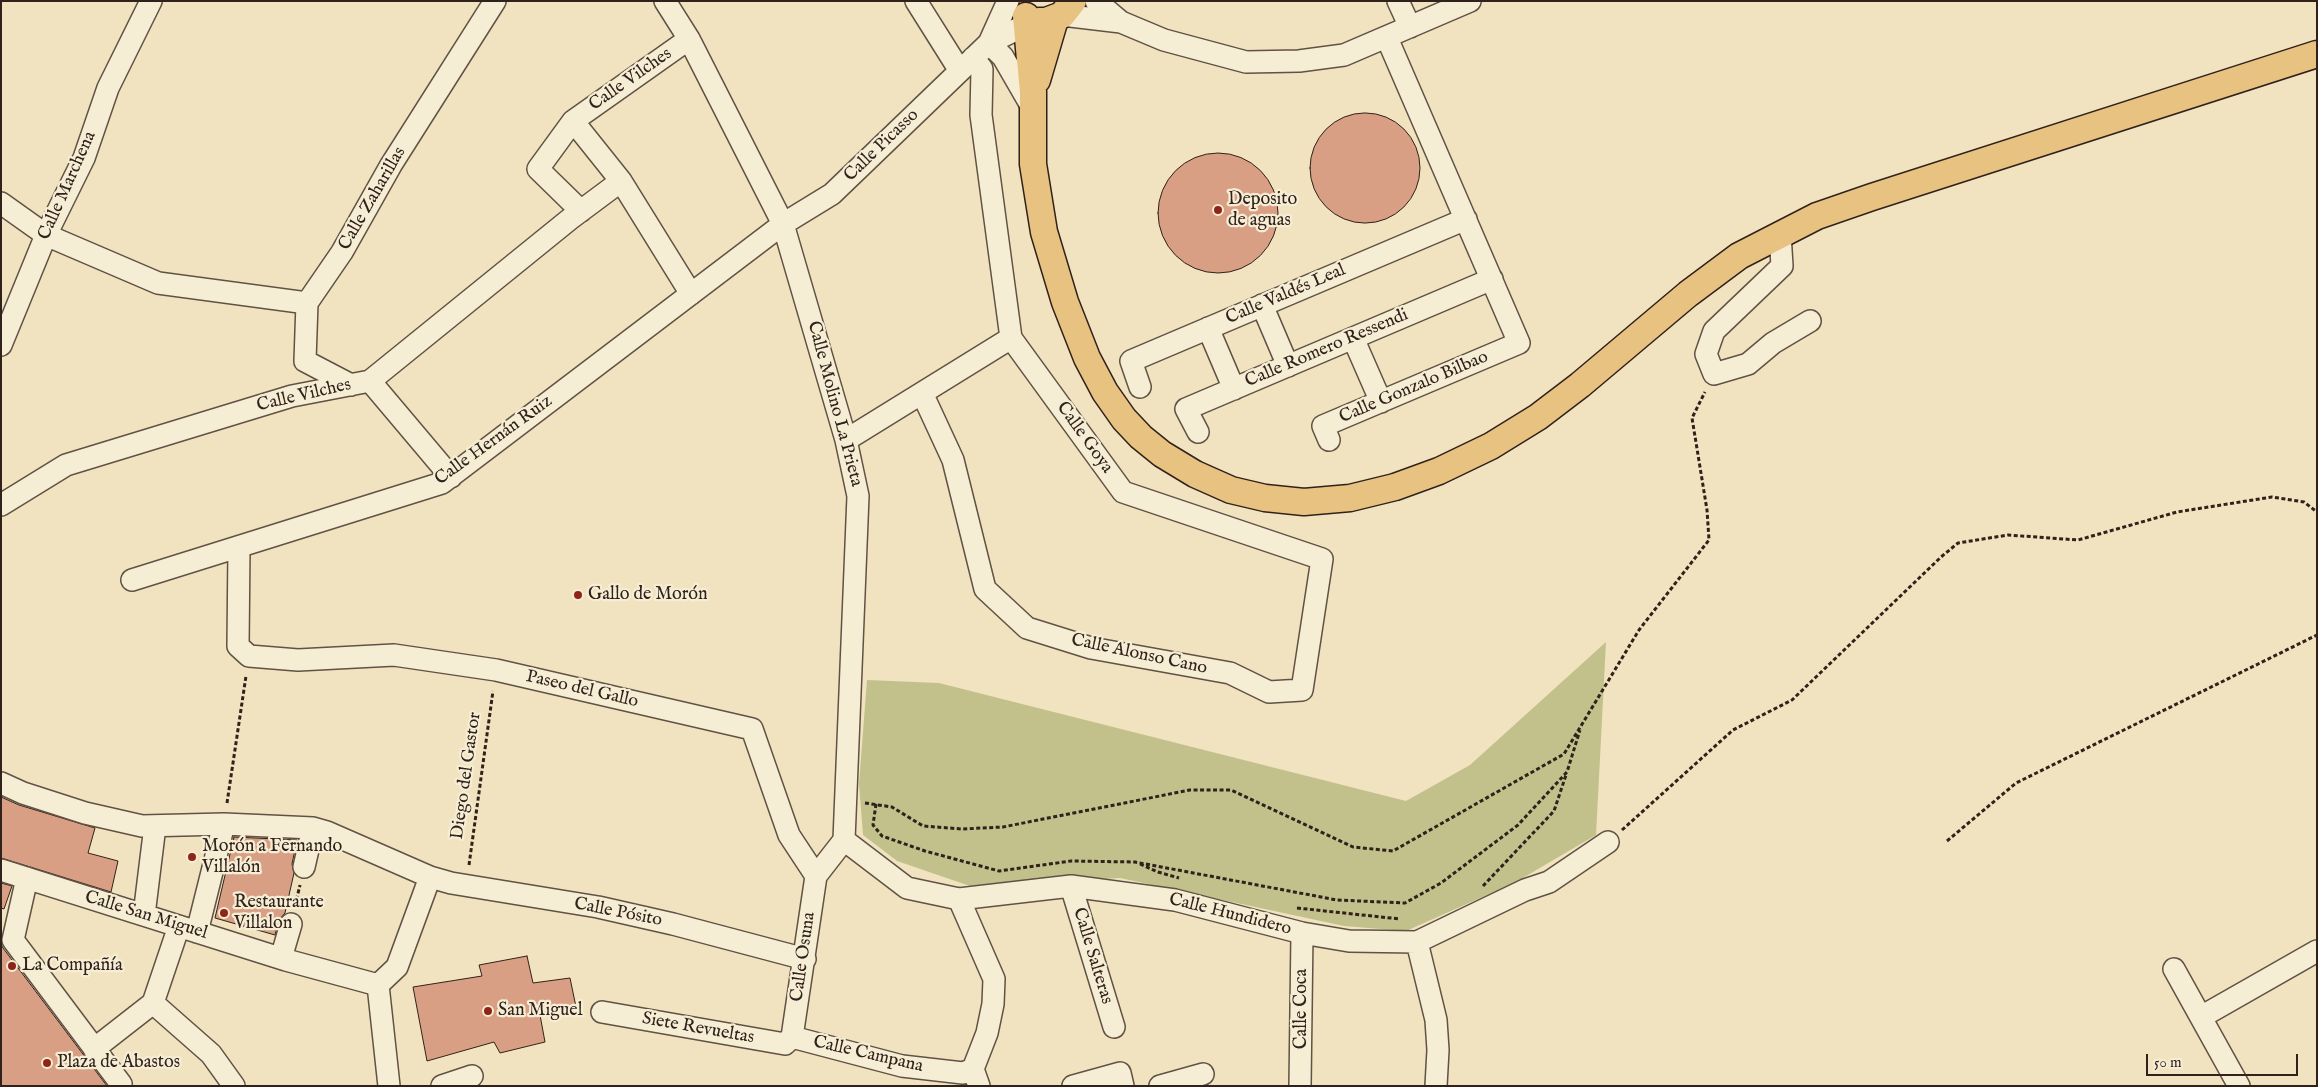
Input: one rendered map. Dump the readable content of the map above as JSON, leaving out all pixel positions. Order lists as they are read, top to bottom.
{
  "streets": {
    "street": [
      "Calle Vilches",
      "Calle Picasso",
      "Calle Marchena",
      "Calle Zaharillas",
      "Calle Valdés Leal",
      "Calle Romero Ressendi",
      "Calle Gonzalo Bilbao",
      "Calle Molino La Prieta",
      "Calle Goya",
      "Calle Hernán Ruiz",
      "Calle Alonso Cano",
      "Paseo del Gallo",
      "Calle Pósito",
      "Calle Hundidero",
      "Calle San Miguel",
      "Calle Salteras",
      "Calle Osuna",
      "Calle Coca",
      "Siete Revueltas",
      "Calle Campana"
    ],
    "path": ["Diego del Gastor"]
  },
  "crossings": [
    ["Calle Vilches", "Calle Molino La Prieta"],
    ["Calle Picasso", "Calle Molino La Prieta"],
    ["Calle Picasso", "Calle Goya"],
    ["Calle Picasso", "Calle Hernán Ruiz"],
    ["Calle Romero Ressendi", "Calle Gonzalo Bilbao"],
    ["Calle Molino La Prieta", "Calle Hernán Ruiz"],
    ["Calle Molino La Prieta", "Calle Hundidero"],
    ["Calle Goya", "Calle Alonso Cano"],
    ["Paseo del Gallo", "Diego del Gastor"],
    ["Paseo del Gallo", "Calle Osuna"],
    ["Diego del Gastor", "Calle Pósito"],
    ["Calle Pósito", "Calle Osuna"],
    ["Calle Hundidero", "Calle Salteras"],
    ["Calle Hundidero", "Calle Coca"],
    ["Calle Hundidero", "Calle Campana"],
    ["Calle Osuna", "Siete Revueltas"],
    ["Calle Osuna", "Calle Campana"],
    ["Siete Revueltas", "Calle Campana"]
  ],
  "places": [
    "Deposito de aguas",
    "Gallo de Morón",
    "Morón a Fernando Villalón",
    "Restaurante Villalon",
    "La Compañía",
    "San Miguel",
    "Plaza de Abastos"
  ],
  "scale_bar": "50 m"
}
